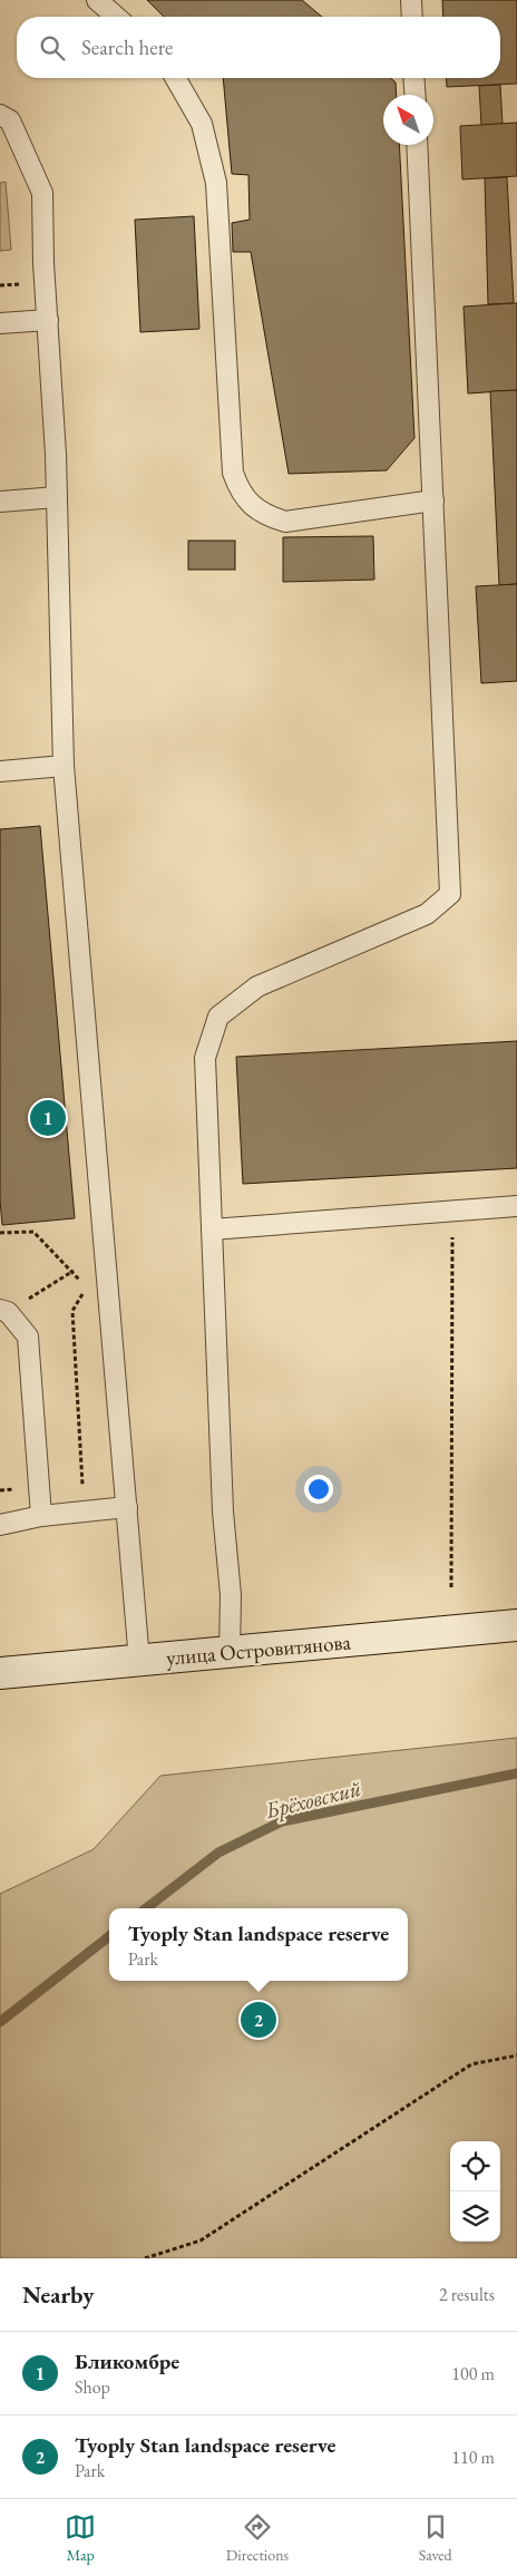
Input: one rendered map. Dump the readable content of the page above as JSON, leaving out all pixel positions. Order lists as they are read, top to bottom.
{
  "streets": {
    "main road": ["улица Островитянова"]
  },
  "water": ["Брёховский"],
  "north": "top left",
  "page": {
    "search": "Search here",
    "pins": ["1", "2"],
    "popup": ["Tyoply Stan landspace reserve", "Park"],
    "heading": ["Nearby", "2 results"],
    "list": [
      {
        "mark": "1",
        "name": "Бликомбре",
        "note": "Shop",
        "value": "100 m"
      },
      {
        "mark": "2",
        "name": "Tyoply Stan landspace reserve",
        "note": "Park",
        "value": "110 m"
      }
    ],
    "nav": ["Map", "Directions", "Saved"]
  }
}
